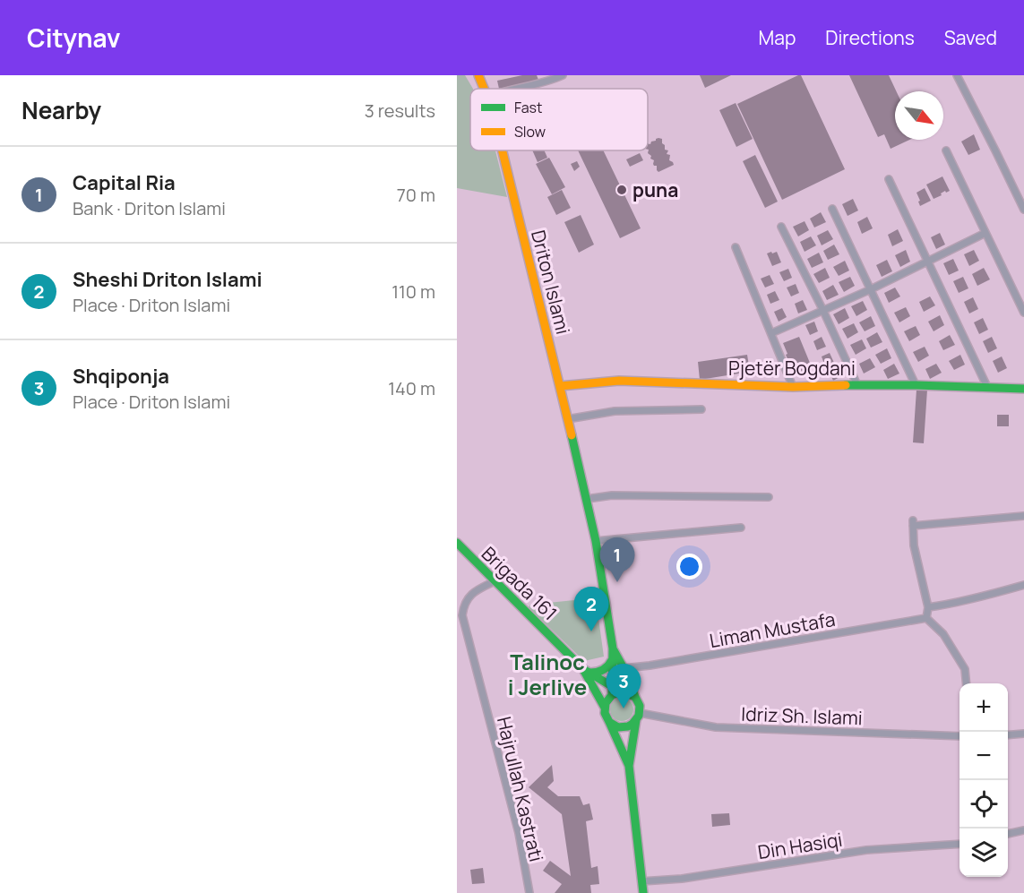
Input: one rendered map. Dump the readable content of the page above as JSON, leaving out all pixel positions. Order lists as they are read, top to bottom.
{
  "streets": {
    "street": [
      "Driton Islami",
      "Pjetër Bogdani",
      "Brigada 161",
      "Liman Mustafa",
      "Idriz Sh. Islami",
      "Hajrullah Kastrati",
      "Din Hasiqi"
    ]
  },
  "crossings": [
    ["Driton Islami", "Pjetër Bogdani"],
    ["Driton Islami", "Brigada 161"],
    ["Driton Islami", "Liman Mustafa"],
    ["Driton Islami", "Idriz Sh. Islami"],
    ["Driton Islami", "Din Hasiqi"],
    ["Brigada 161", "Idriz Sh. Islami"],
    ["Brigada 161", "Hajrullah Kastrati"]
  ],
  "districts": ["Talinoc i Jerlive"],
  "places": ["puna"],
  "legend": ["Fast", "Slow"],
  "north": "bottom right",
  "page": {
    "header": "Citynav",
    "nav": ["Map", "Directions", "Saved"],
    "heading": ["Nearby", "3 results"],
    "list": [
      {
        "mark": "1",
        "name": "Capital Ria",
        "note": "Bank · Driton Islami",
        "value": "70 m"
      },
      {
        "mark": "2",
        "name": "Sheshi Driton Islami",
        "note": "Place · Driton Islami",
        "value": "110 m"
      },
      {
        "mark": "3",
        "name": "Shqiponja",
        "note": "Place · Driton Islami",
        "value": "140 m"
      }
    ],
    "pins": ["1", "2", "3"],
    "map_buttons": ["+", "−"]
  }
}
